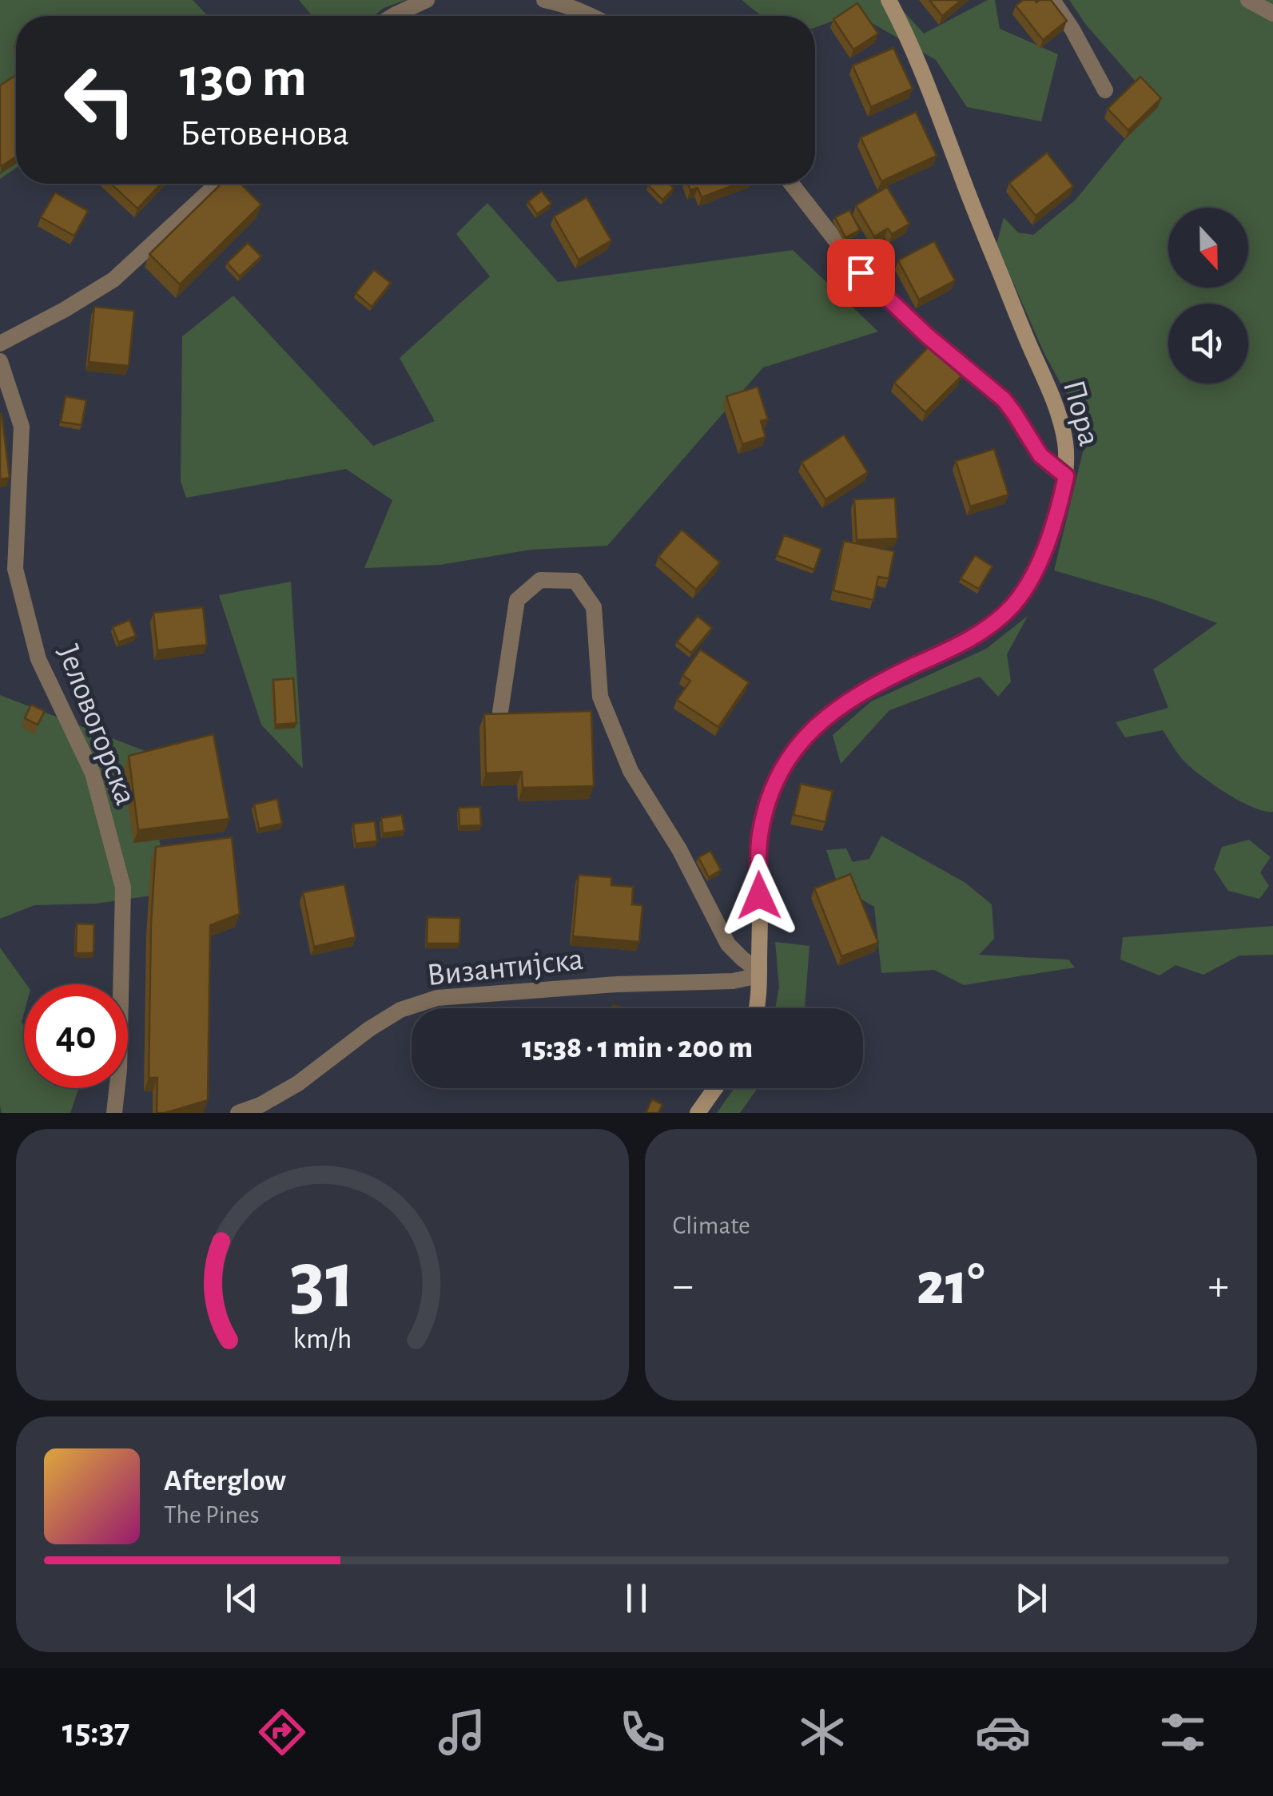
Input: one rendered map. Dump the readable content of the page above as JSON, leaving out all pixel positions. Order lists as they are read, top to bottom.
{
  "streets": {
    "street": ["Пора", "Јеловогорска", "Византијска"]
  },
  "crossings": [
    ["Пора", "Византијска"]
  ],
  "north": "bottom",
  "page": {
    "turn": ["130 m", "Бетовенова"],
    "limit": "40",
    "trip": "15:38 · 1 min · 200 m",
    "tile": "Climate",
    "heat": ["−", "21°", "+"],
    "song": ["Afterglow", "The Pines"],
    "tabs": "15:37",
    "gauge": ["31", "km/h"]
  }
}
